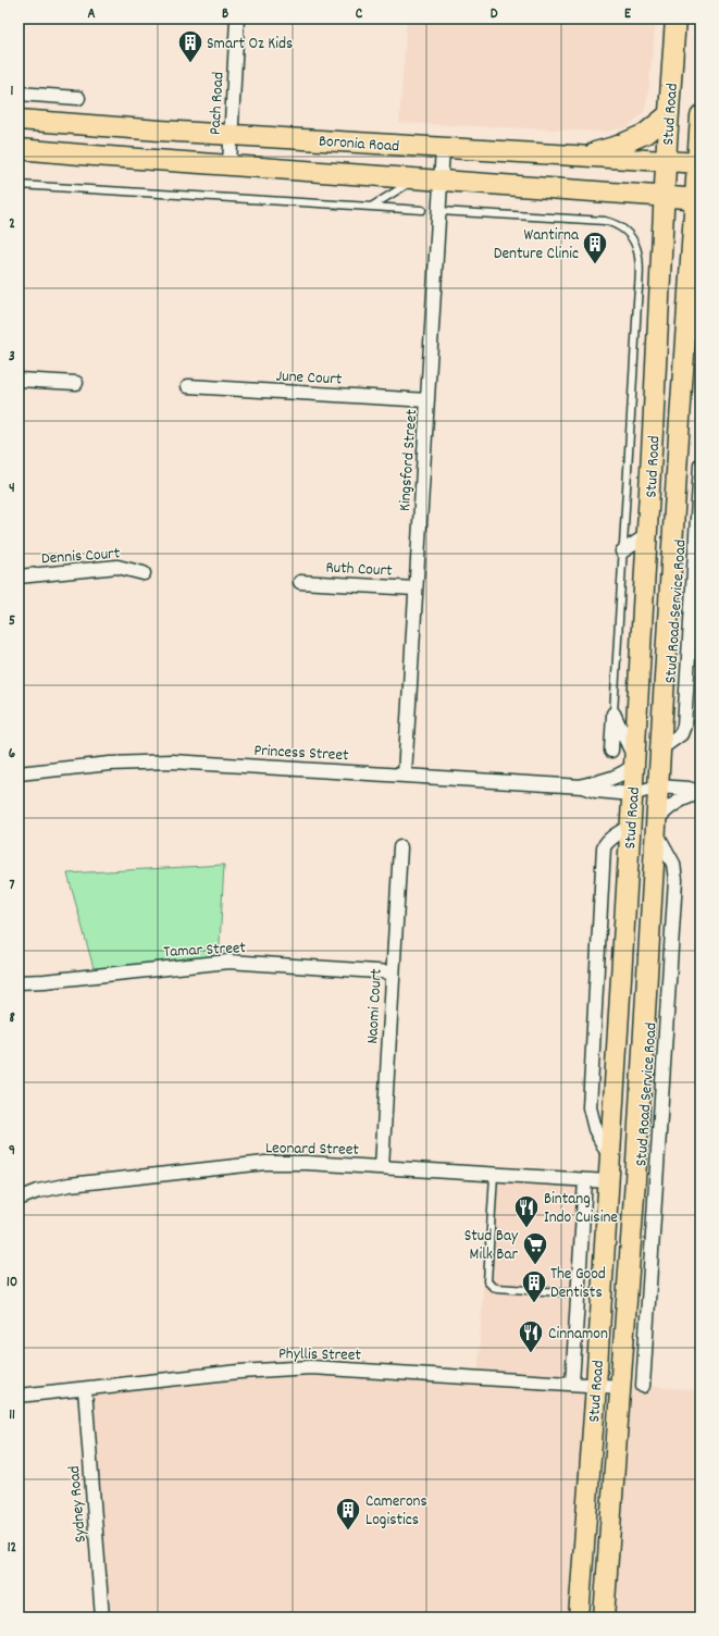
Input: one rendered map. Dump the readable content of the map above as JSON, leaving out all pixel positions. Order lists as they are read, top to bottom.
{
  "streets": {
    "main road": ["Stud Road", "Boronia Road"],
    "street": [
      "Pach Road",
      "June Court",
      "Kingsford Street",
      "Dennis Court",
      "Ruth Court",
      "Stud Road Service Road",
      "Princess Street",
      "Tamar Street",
      "Naomi Court",
      "Leonard Street",
      "Phyllis Street",
      "Sydney Road"
    ]
  },
  "crossings": [
    ["Pach Road", "Boronia Road"],
    ["Stud Road", "Boronia Road"],
    ["Stud Road", "Kingsford Street"],
    ["Stud Road", "Stud Road Service Road"],
    ["Stud Road", "Princess Street"],
    ["Stud Road", "Leonard Street"],
    ["Stud Road", "Phyllis Street"],
    ["Boronia Road", "Kingsford Street"],
    ["June Court", "Kingsford Street"],
    ["Kingsford Street", "Ruth Court"],
    ["Kingsford Street", "Princess Street"],
    ["Tamar Street", "Naomi Court"],
    ["Naomi Court", "Leonard Street"],
    ["Phyllis Street", "Sydney Road"]
  ],
  "places": {
    "building": [
      "Smart Oz Kids",
      "Wantirna Denture Clinic",
      "The Good Dentists",
      "Camerons Logistics"
    ],
    "restaurant": ["Bintang Indo Cuisine", "Cinnamon"],
    "supermarket": ["Stud Bay Milk Bar"]
  },
  "grid": {
    "columns": [
      "A",
      "B",
      "C",
      "D",
      "E"
    ],
    "rows": [
      "1",
      "2",
      "3",
      "4",
      "5",
      "6",
      "7",
      "8",
      "9",
      "10",
      "11",
      "12"
    ]
  }
}
